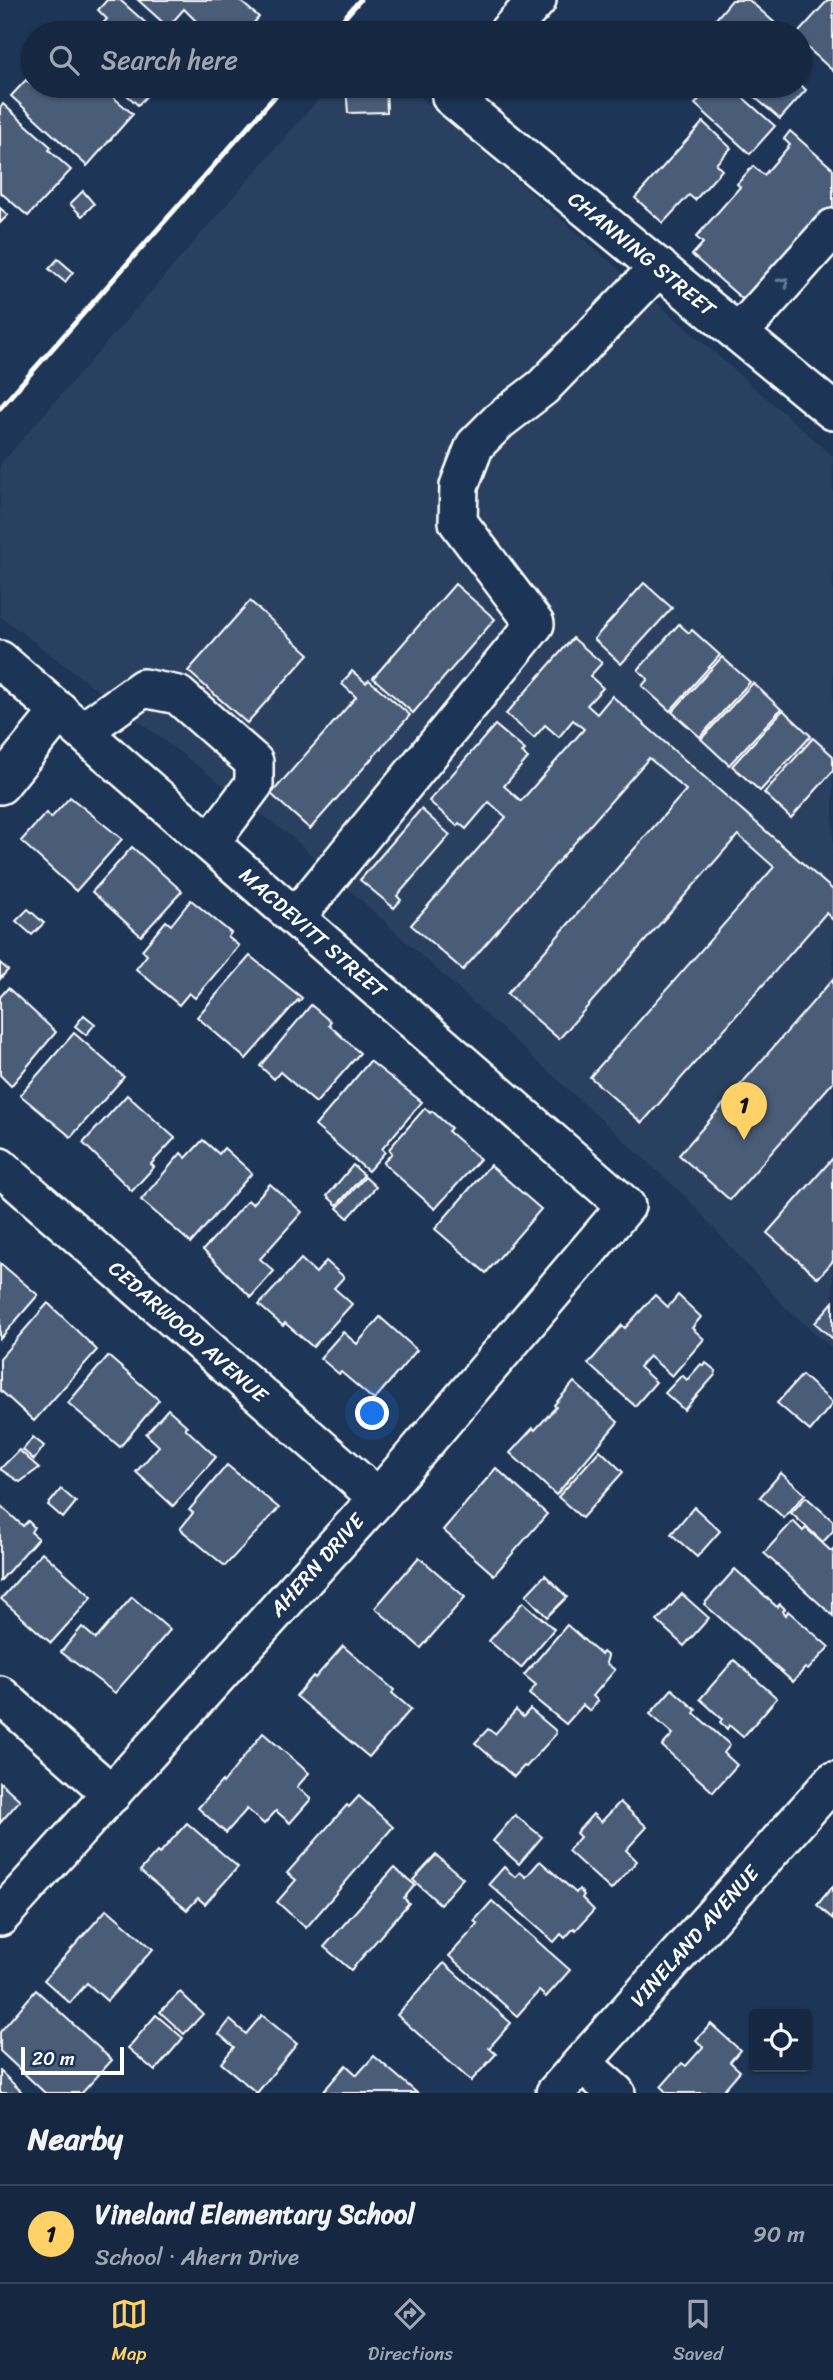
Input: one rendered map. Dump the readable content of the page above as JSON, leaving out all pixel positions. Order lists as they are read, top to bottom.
{
  "streets": {
    "street": [
      "CHANNING STREET",
      "MACDEVITT STREET",
      "CEDARWOOD AVENUE",
      "AHERN DRIVE",
      "VINELAND AVENUE"
    ]
  },
  "crossings": [
    ["MACDEVITT STREET", "AHERN DRIVE"],
    ["CEDARWOOD AVENUE", "AHERN DRIVE"]
  ],
  "scale_bar": "20 m",
  "page": {
    "search": "Search here",
    "pins": "1",
    "scale": "20 m",
    "heading": "Nearby",
    "list": [
      {
        "mark": "1",
        "name": "Vineland Elementary School",
        "note": "School · Ahern Drive",
        "value": "90 m"
      }
    ],
    "nav": ["Map", "Directions", "Saved"]
  }
}
